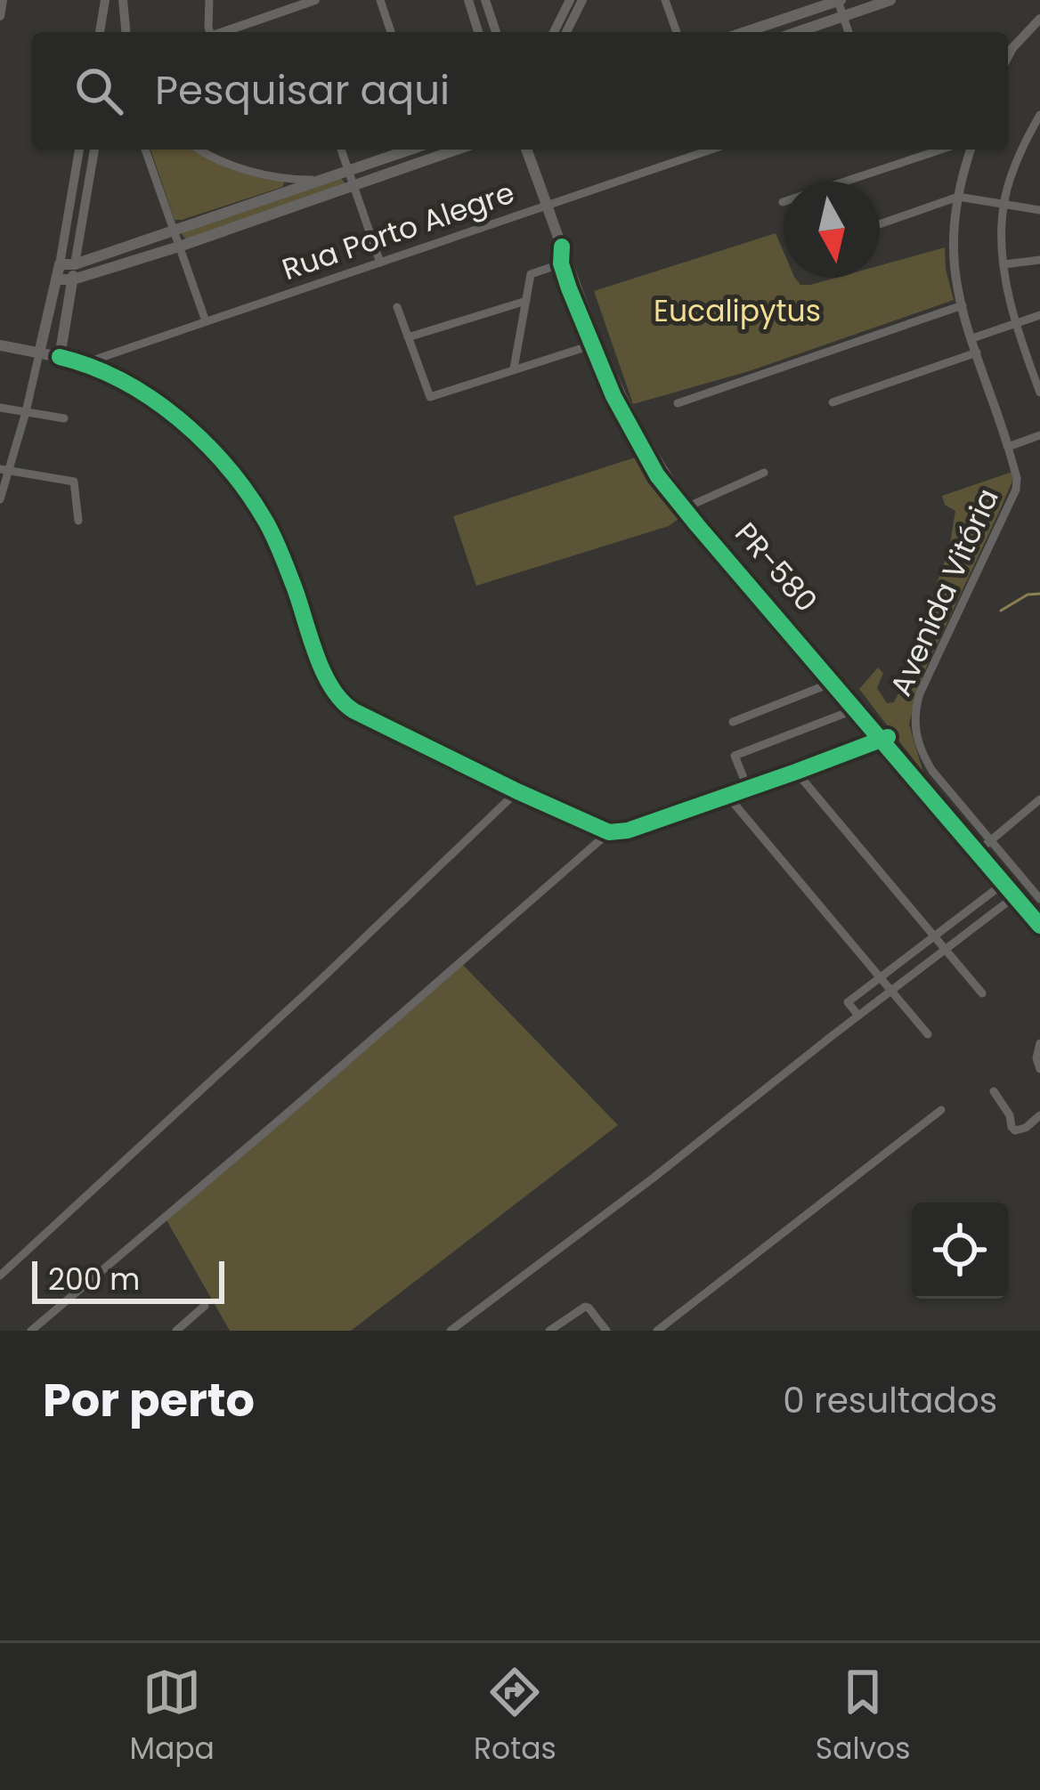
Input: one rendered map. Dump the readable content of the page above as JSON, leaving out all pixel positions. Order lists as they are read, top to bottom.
{
  "streets": {
    "main road": ["PR-580"],
    "street": ["Rua Porto Alegre", "Avenida Vitória"]
  },
  "crossings": [
    ["Rua Porto Alegre", "PR-580"],
    ["PR-580", "Avenida Vitória"]
  ],
  "parks": ["Eucalipytus"],
  "scale_bar": "200 m",
  "north": "bottom",
  "page": {
    "search": "Pesquisar aqui",
    "scale": "200 m",
    "heading": ["Por perto", "0 resultados"],
    "nav": ["Mapa", "Rotas", "Salvos"]
  }
}
